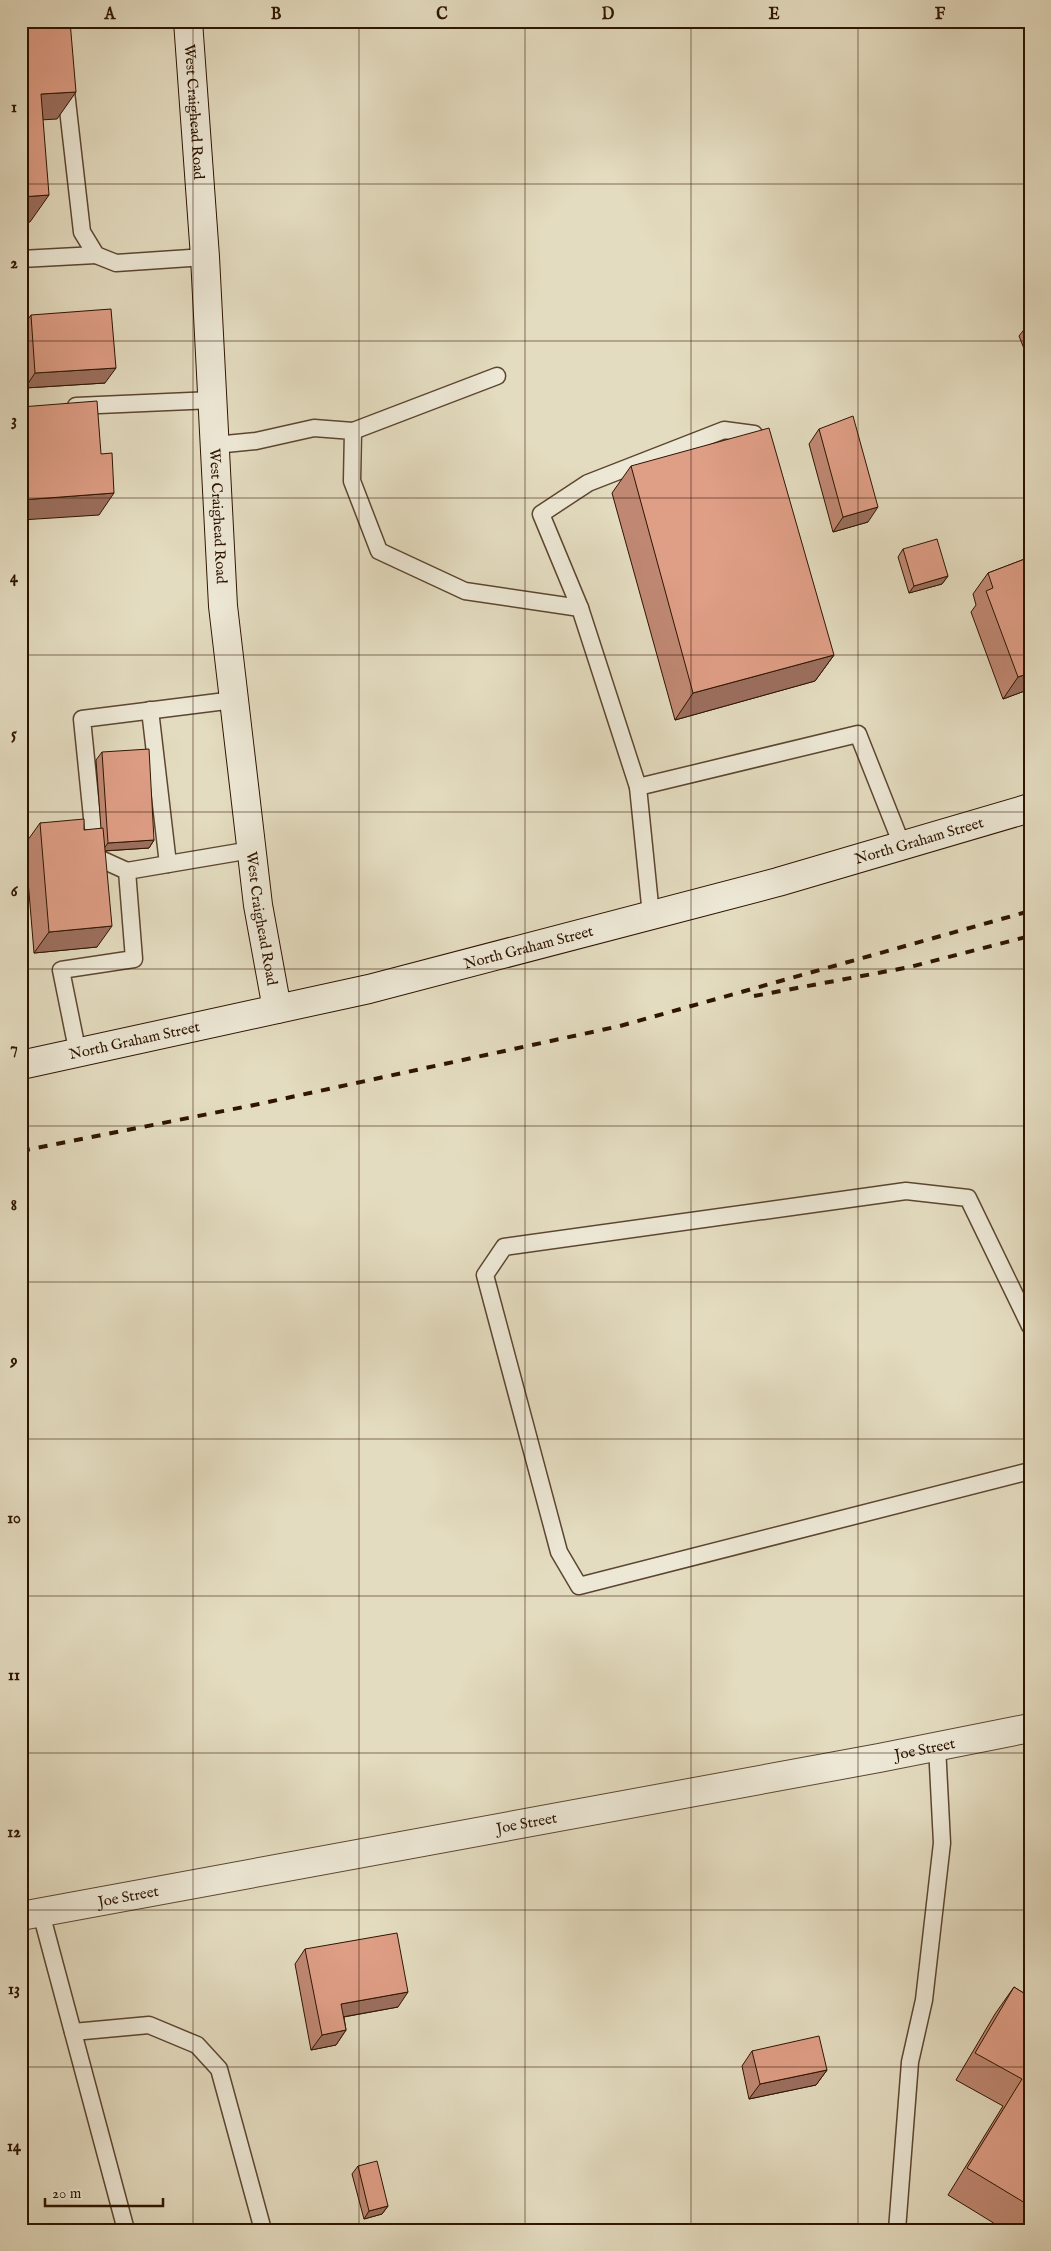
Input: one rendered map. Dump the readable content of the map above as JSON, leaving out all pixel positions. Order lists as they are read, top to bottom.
{
  "streets": {
    "street": ["West Craighead Road", "North Graham Street", "Joe Street"]
  },
  "crossings": [
    ["West Craighead Road", "North Graham Street"]
  ],
  "scale_bar": "20 m",
  "grid": {
    "columns": [
      "A",
      "B",
      "C",
      "D",
      "E",
      "F"
    ],
    "rows": [
      "1",
      "2",
      "3",
      "4",
      "5",
      "6",
      "7",
      "8",
      "9",
      "10",
      "11",
      "12",
      "13",
      "14"
    ]
  }
}
